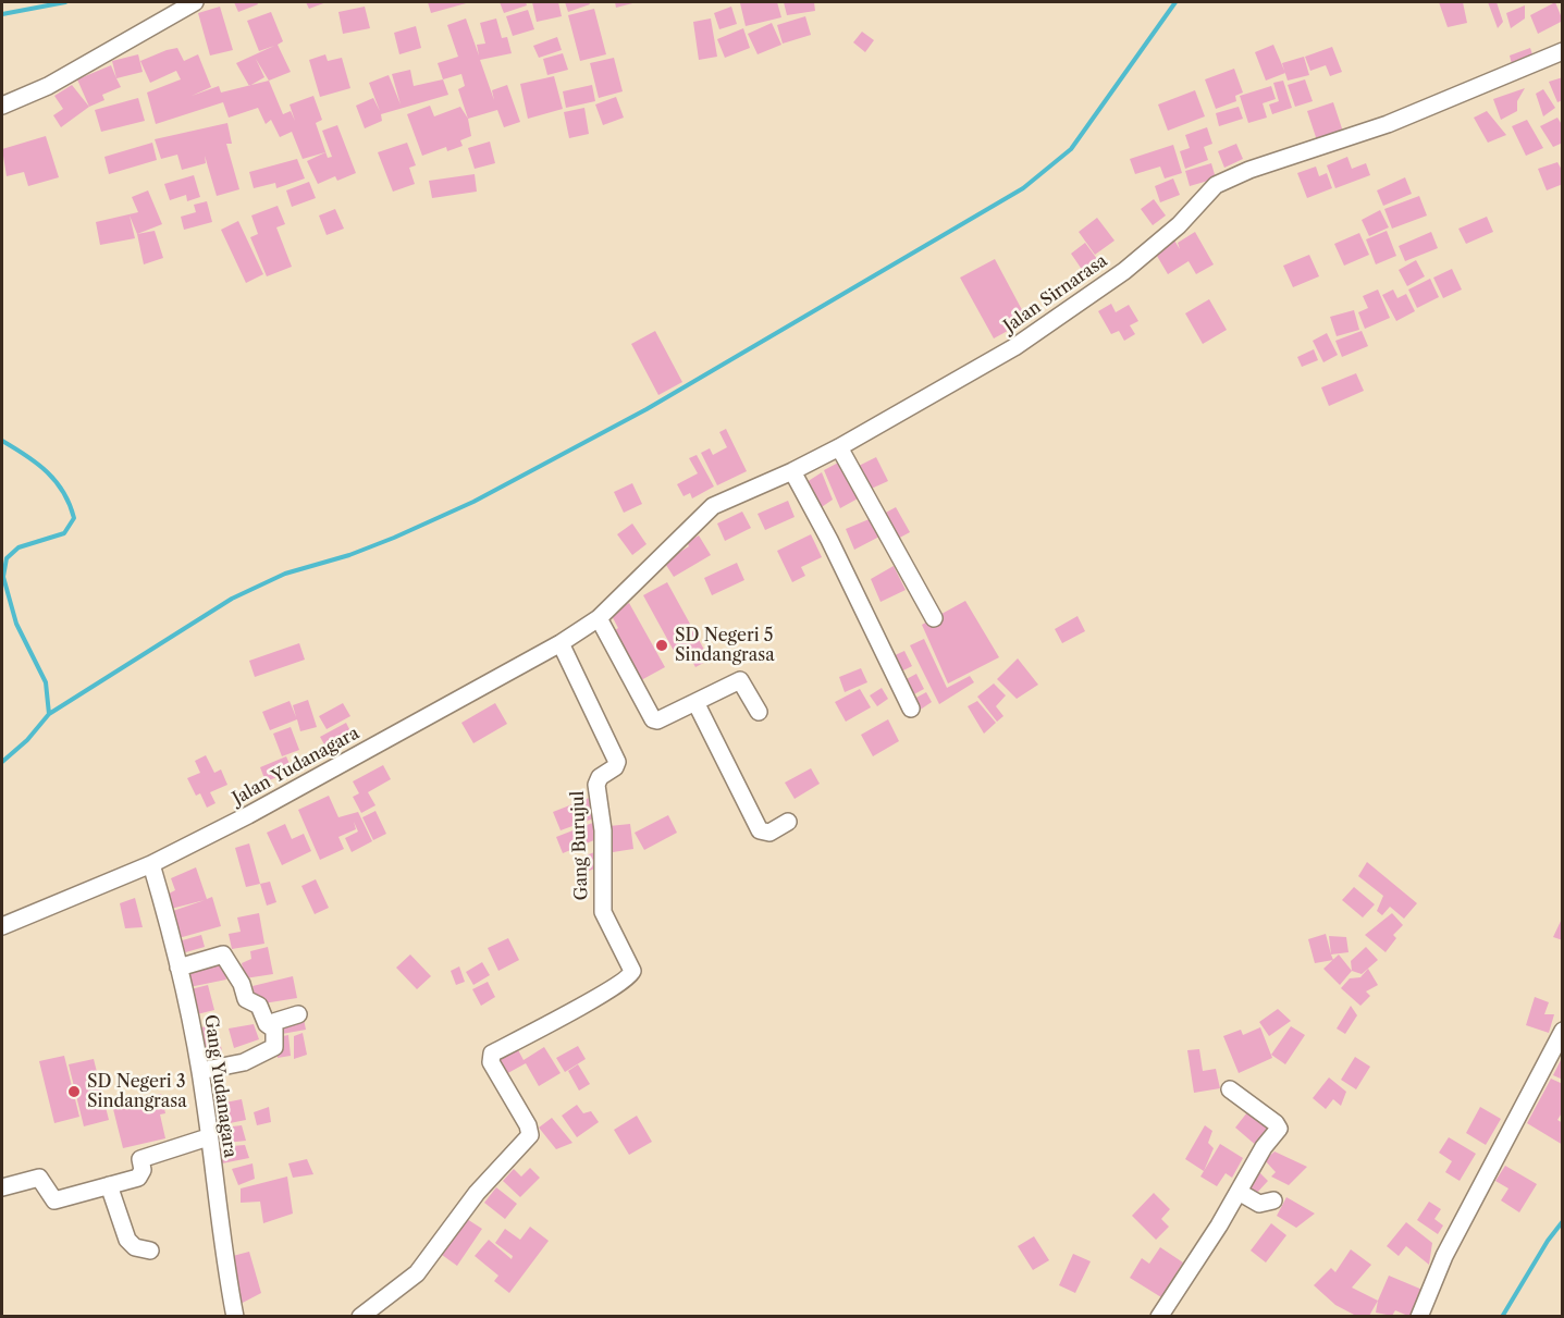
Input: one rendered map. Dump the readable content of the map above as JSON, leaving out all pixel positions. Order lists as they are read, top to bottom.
{
  "streets": {
    "street": [
      "Jalan Sirnarasa",
      "Jalan Yudanagara",
      "Gang Burujul",
      "Gang Yudanagara"
    ]
  },
  "crossings": [
    ["Jalan Sirnarasa", "Jalan Yudanagara"],
    ["Jalan Yudanagara", "Gang Burujul"],
    ["Jalan Yudanagara", "Gang Yudanagara"]
  ],
  "places": ["SD Negeri 5 Sindangrasa", "SD Negeri 3 Sindangrasa"]
}
